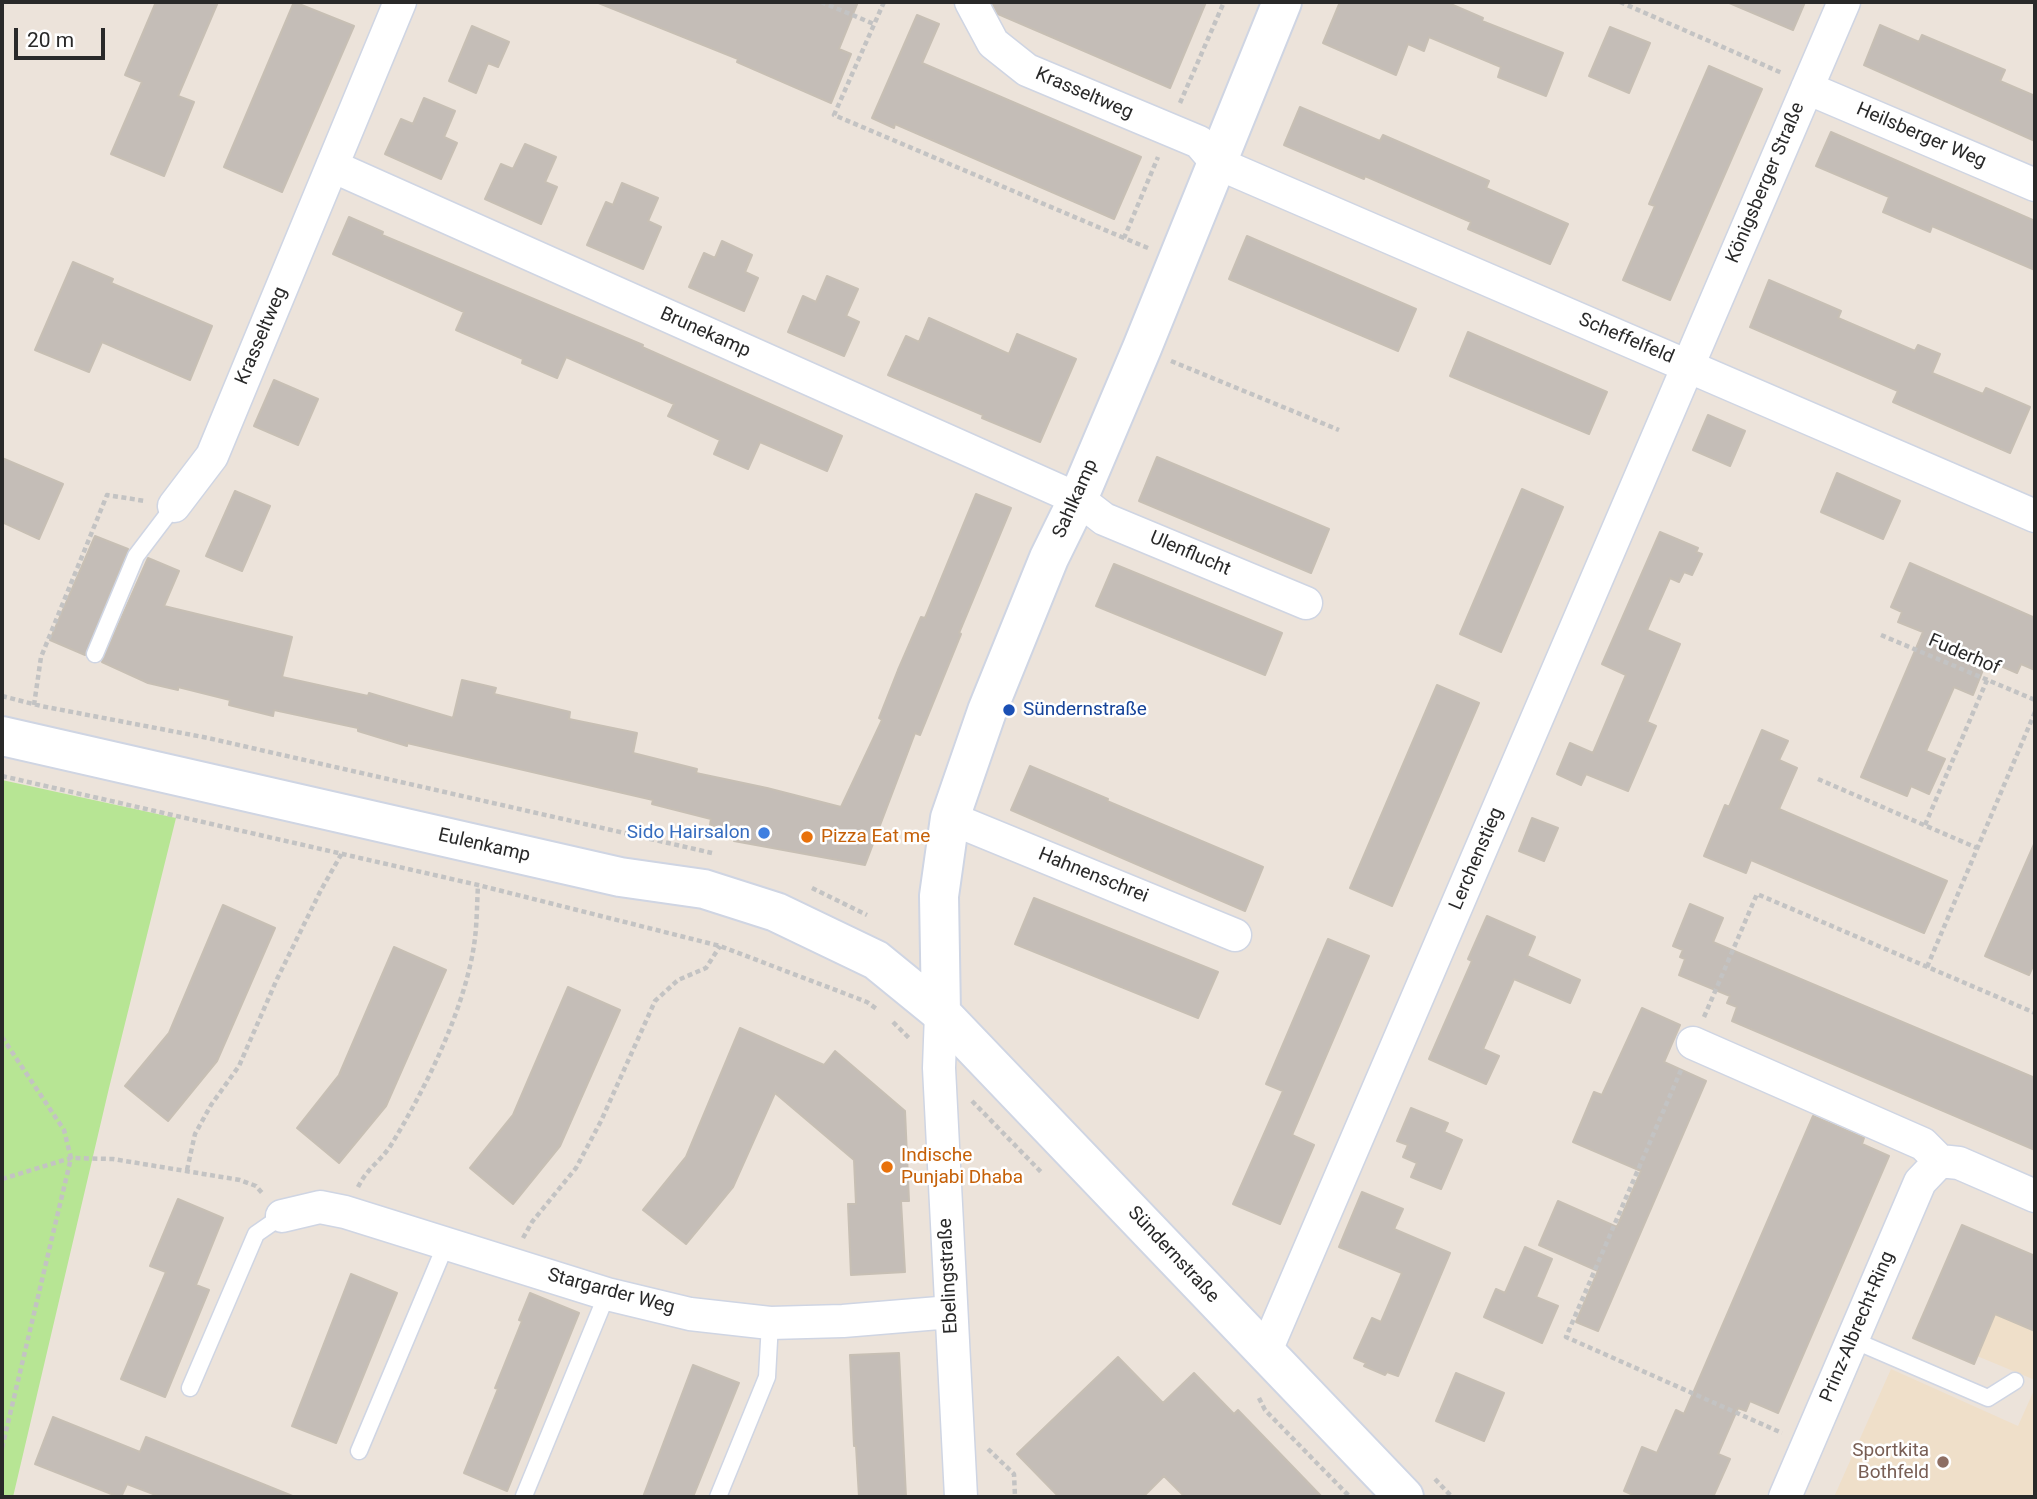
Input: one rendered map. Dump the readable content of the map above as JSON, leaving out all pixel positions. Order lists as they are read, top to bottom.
{
  "streets": {
    "street": [
      "Krasseltweg",
      "Heilsberger Weg",
      "Königsberger Straße",
      "Brunekamp",
      "Scheffelfeld",
      "Sahlkamp",
      "Ulenflucht",
      "Eulenkamp",
      "Lerchenstieg",
      "Hahnenschrei",
      "Sündernstraße",
      "Ebelingstraße",
      "Stargarder Weg",
      "Prinz-Albrecht-Ring"
    ],
    "path": ["Fuderhof"]
  },
  "crossings": [
    ["Krasseltweg", "Brunekamp"],
    ["Krasseltweg", "Scheffelfeld"],
    ["Krasseltweg", "Sahlkamp"],
    ["Heilsberger Weg", "Königsberger Straße"],
    ["Königsberger Straße", "Scheffelfeld"],
    ["Königsberger Straße", "Lerchenstieg"],
    ["Brunekamp", "Sahlkamp"],
    ["Brunekamp", "Ulenflucht"],
    ["Scheffelfeld", "Sahlkamp"],
    ["Scheffelfeld", "Lerchenstieg"],
    ["Sahlkamp", "Ulenflucht"],
    ["Sahlkamp", "Eulenkamp"],
    ["Sahlkamp", "Hahnenschrei"],
    ["Sahlkamp", "Sündernstraße"],
    ["Sahlkamp", "Ebelingstraße"],
    ["Eulenkamp", "Sündernstraße"],
    ["Eulenkamp", "Ebelingstraße"],
    ["Lerchenstieg", "Sündernstraße"],
    ["Sündernstraße", "Ebelingstraße"],
    ["Ebelingstraße", "Stargarder Weg"]
  ],
  "places": [
    "Sündernstraße",
    "Sido Hairsalon",
    "Pizza Eat me",
    "Indische Punjabi Dhaba",
    "Sportkita Bothfeld"
  ],
  "scale_bar": "20 m"
}
